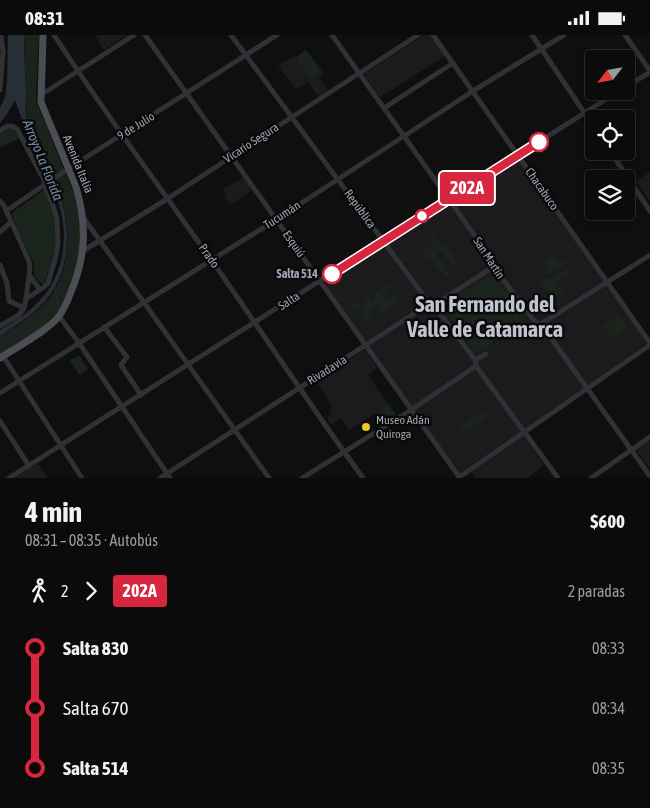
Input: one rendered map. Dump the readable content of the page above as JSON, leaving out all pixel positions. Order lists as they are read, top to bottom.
{
  "streets": {
    "main road": ["Avenida Italia"],
    "street": [
      "9 de Julio",
      "Vicario Segura",
      "Chacabuco",
      "República",
      "Tucumán",
      "Esquiú",
      "Prado",
      "San Martín",
      "Salta",
      "Rivadavia"
    ]
  },
  "crossings": [
    ["9 de Julio", "Avenida Italia"],
    ["9 de Julio", "República"],
    ["9 de Julio", "Esquiú"],
    ["9 de Julio", "Prado"],
    ["Vicario Segura", "Avenida Italia"],
    ["Vicario Segura", "República"],
    ["Vicario Segura", "Esquiú"],
    ["Vicario Segura", "Prado"],
    ["Vicario Segura", "San Martín"],
    ["Chacabuco", "Tucumán"],
    ["Chacabuco", "Salta"],
    ["República", "Tucumán"],
    ["República", "Salta"],
    ["República", "Rivadavia"],
    ["Tucumán", "Esquiú"],
    ["Tucumán", "Prado"],
    ["Tucumán", "San Martín"],
    ["Esquiú", "Salta"],
    ["Esquiú", "Rivadavia"],
    ["Prado", "Salta"],
    ["Prado", "Rivadavia"],
    ["San Martín", "Salta"],
    ["San Martín", "Rivadavia"]
  ],
  "districts": ["San Fernando del Valle de Catamarca"],
  "water": ["Arroyo La Florida"],
  "places": ["Salta 514", "Museo Adán Quiroga"],
  "lines": ["bus line 202A"],
  "north": "bottom left",
  "page": {
    "status": "08:31",
    "on_map": "202A",
    "heading": ["4 min", "08:31 – 08:35 · Autobús", "$600"],
    "legs": ["2", "202A", "2 paradas"],
    "list": [
      {
        "name": "Salta 830",
        "value": "08:33"
      },
      {
        "name": "Salta 670",
        "value": "08:34"
      },
      {
        "name": "Salta 514",
        "value": "08:35"
      }
    ]
  }
}
